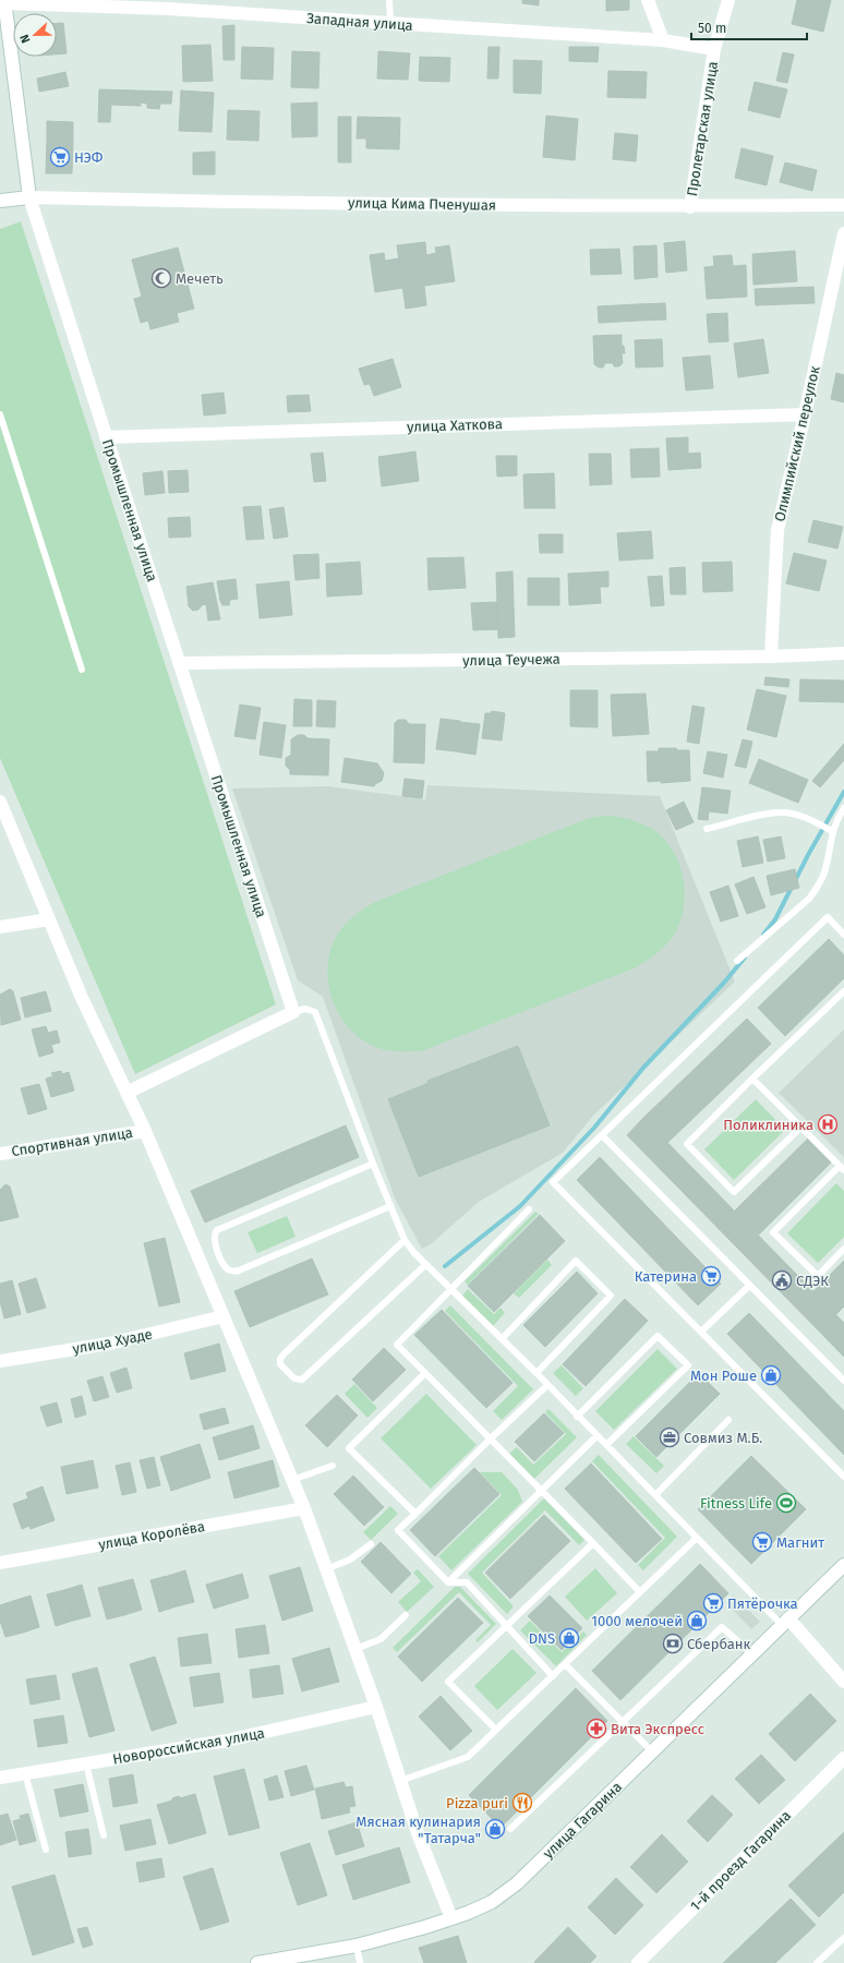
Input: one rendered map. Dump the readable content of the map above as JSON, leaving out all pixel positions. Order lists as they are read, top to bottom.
{
  "streets": {
    "street": [
      "Западная улица",
      "Пролетарская улица",
      "улица Кима Пченушая",
      "улица Хаткова",
      "Олимпийский переулок",
      "Промышленная улица",
      "улица Теучежа",
      "Спортивная улица",
      "улица Хуаде",
      "улица Королёва",
      "Новороссийская улица",
      "улица Гагарина",
      "1-й проезд Гагарина"
    ]
  },
  "crossings": [
    ["Западная улица", "Пролетарская улица"],
    ["Западная улица", "Промышленная улица"],
    ["Пролетарская улица", "улица Кима Пченушая"],
    ["улица Кима Пченушая", "Промышленная улица"],
    ["улица Хаткова", "Олимпийский переулок"],
    ["улица Хаткова", "Промышленная улица"],
    ["Олимпийский переулок", "улица Теучежа"],
    ["Промышленная улица", "улица Теучежа"]
  ],
  "places": {
    "supermarket": [
      "НЭФ",
      "Катерина",
      "Магнит",
      "Пятёрочка"
    ],
    "mosque": ["Мечеть"],
    "hospital": ["Поликлиника"],
    "public building": ["СДЭК"],
    "shop": [
      "Мон Роше",
      "1000 мелочей",
      "DNS",
      "Мясная кулинария \"Татарча\""
    ],
    "office": ["Совмиз М.Б."],
    "sports": ["Fitness Life"],
    "bank": ["Сбербанк"],
    "pharmacy": ["Вита Экспресс"],
    "restaurant": ["Pizza puri"]
  },
  "scale_bar": "50 m",
  "north": "left"
}
